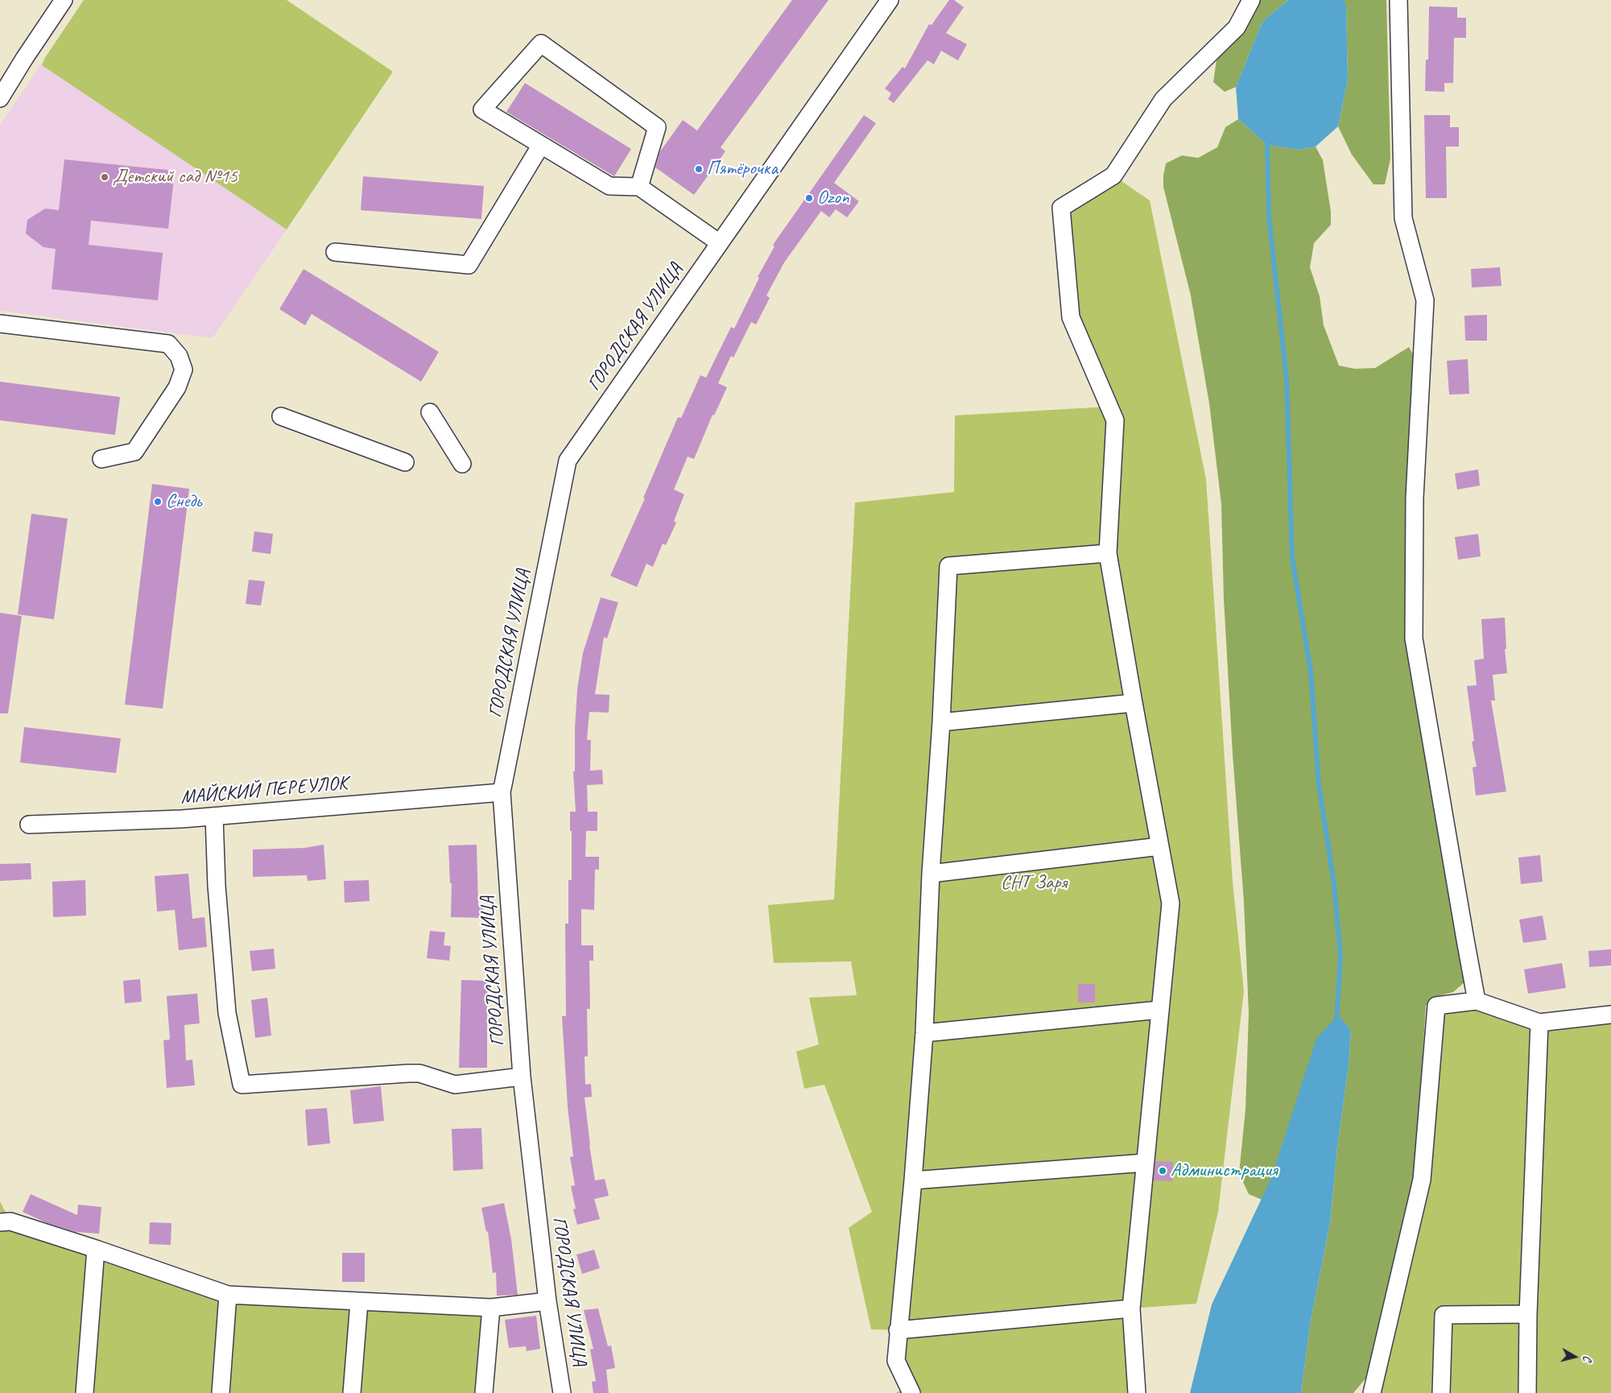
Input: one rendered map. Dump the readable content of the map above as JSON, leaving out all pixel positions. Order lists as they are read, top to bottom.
{
  "streets": {
    "street": ["ГОРОДСКАЯ УЛИЦА", "МАЙСКИЙ ПЕРЕУЛОК"]
  },
  "crossings": [
    ["ГОРОДСКАЯ УЛИЦА", "МАЙСКИЙ ПЕРЕУЛОК"]
  ],
  "parks": ["СНТ Заря"],
  "places": [
    "Пятёрочка",
    "Детский сад №15",
    "Ozon",
    "Снедь",
    "Администрация"
  ],
  "north": "right"
}
